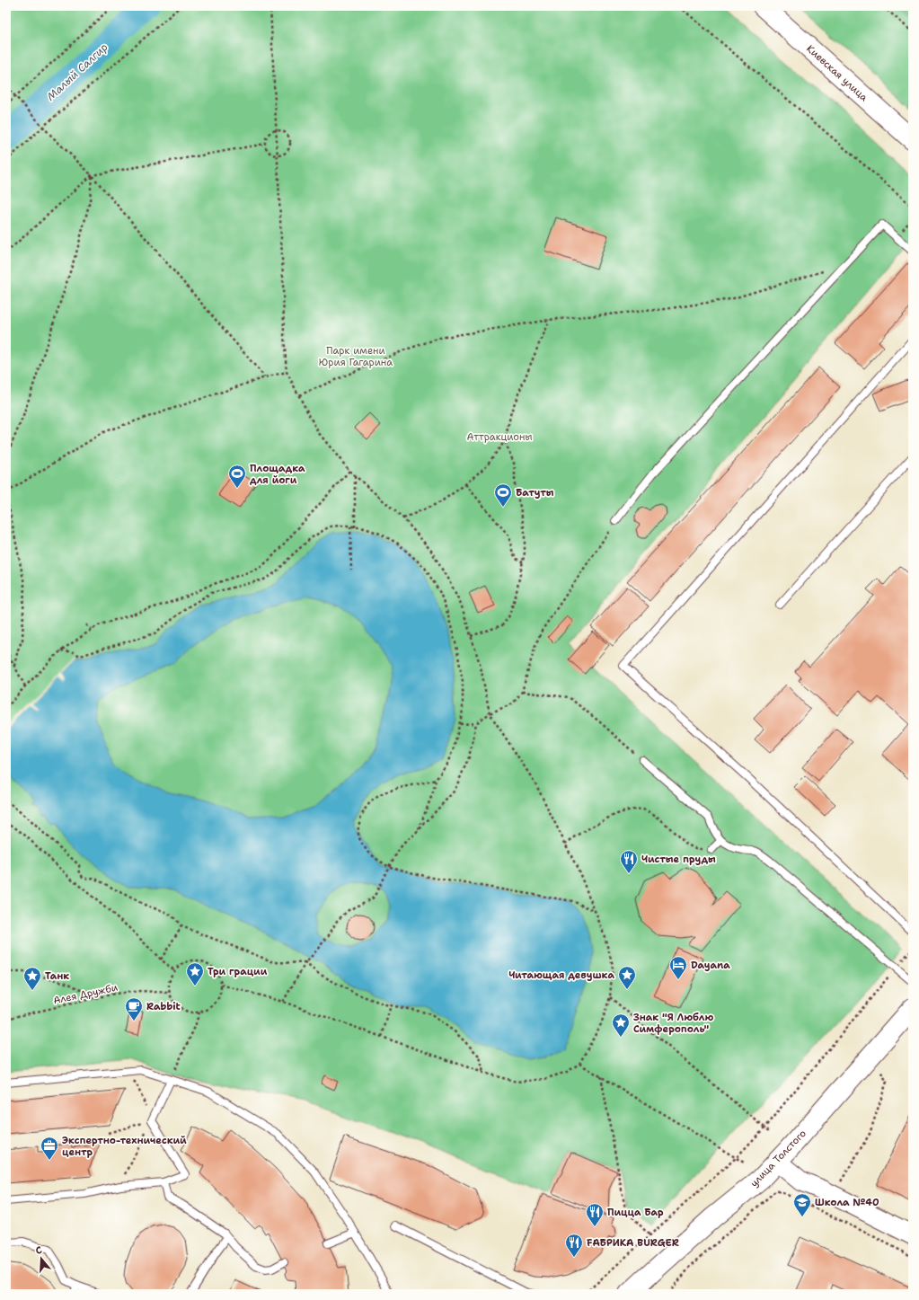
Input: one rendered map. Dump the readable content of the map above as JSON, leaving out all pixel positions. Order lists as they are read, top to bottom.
{
  "streets": {
    "main road": ["Киевская улица", "улица Толстого"],
    "path": ["Алея Дружби"]
  },
  "water": ["Малый Салгир"],
  "parks": ["Парк имени Юрия Гагарина", "Аттракционы"],
  "places": {
    "sports": ["Площадка для йоги", "Батуты"],
    "restaurant": ["Чистые пруды", "Пицца Бар", "FАБРИКА BURGER"],
    "hotel": ["Dayana"],
    "place": [
      "Три грации",
      "Читающая девушка",
      "Танк",
      "Знак \"Я Люблю Симферополь\""
    ],
    "cafe": ["Rabbit"],
    "office": ["Экспертно-технический центр"],
    "school or university": ["Школа №40"]
  },
  "north": "top"
}
